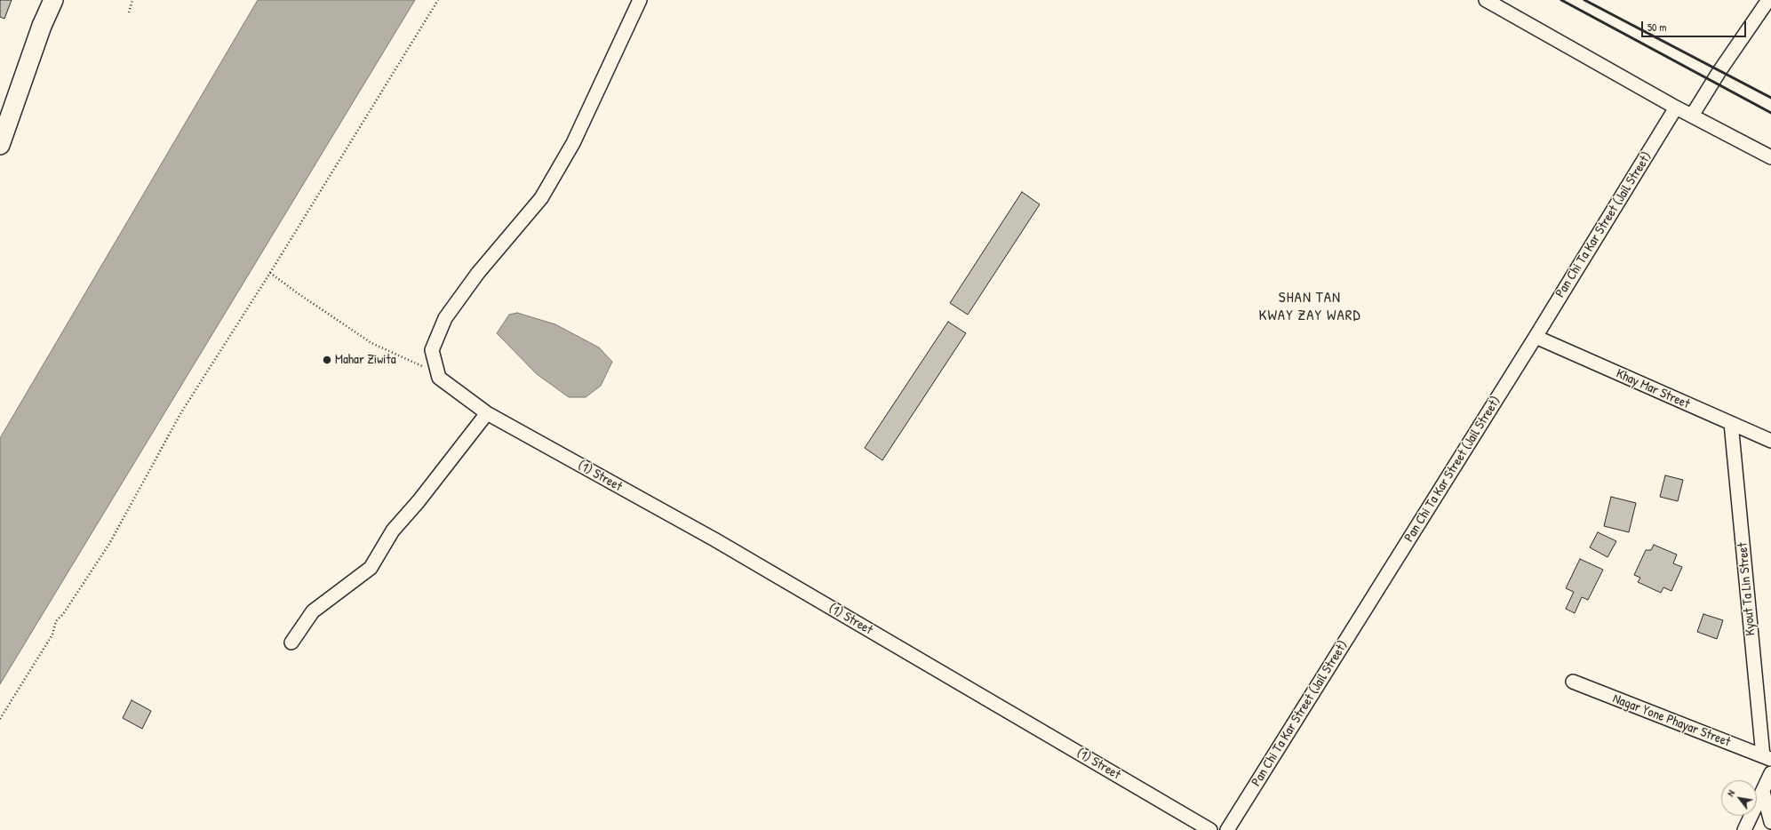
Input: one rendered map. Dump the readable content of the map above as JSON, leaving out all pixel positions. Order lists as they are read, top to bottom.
{
  "streets": {
    "street": [
      "Pan Chi Ta Kar Street (Jail Street)",
      "Khay Mar Street",
      "(1) Street",
      "Kyout Ta Lin Street",
      "Nagar Yone Phayar Street"
    ]
  },
  "crossings": [
    ["Pan Chi Ta Kar Street (Jail Street)", "Khay Mar Street"],
    ["Khay Mar Street", "Kyout Ta Lin Street"],
    ["Kyout Ta Lin Street", "Nagar Yone Phayar Street"]
  ],
  "districts": ["SHAN TAN KWAY ZAY WARD"],
  "places": ["Mahar Ziwita"],
  "scale_bar": "50 m",
  "north": "top left"
}
